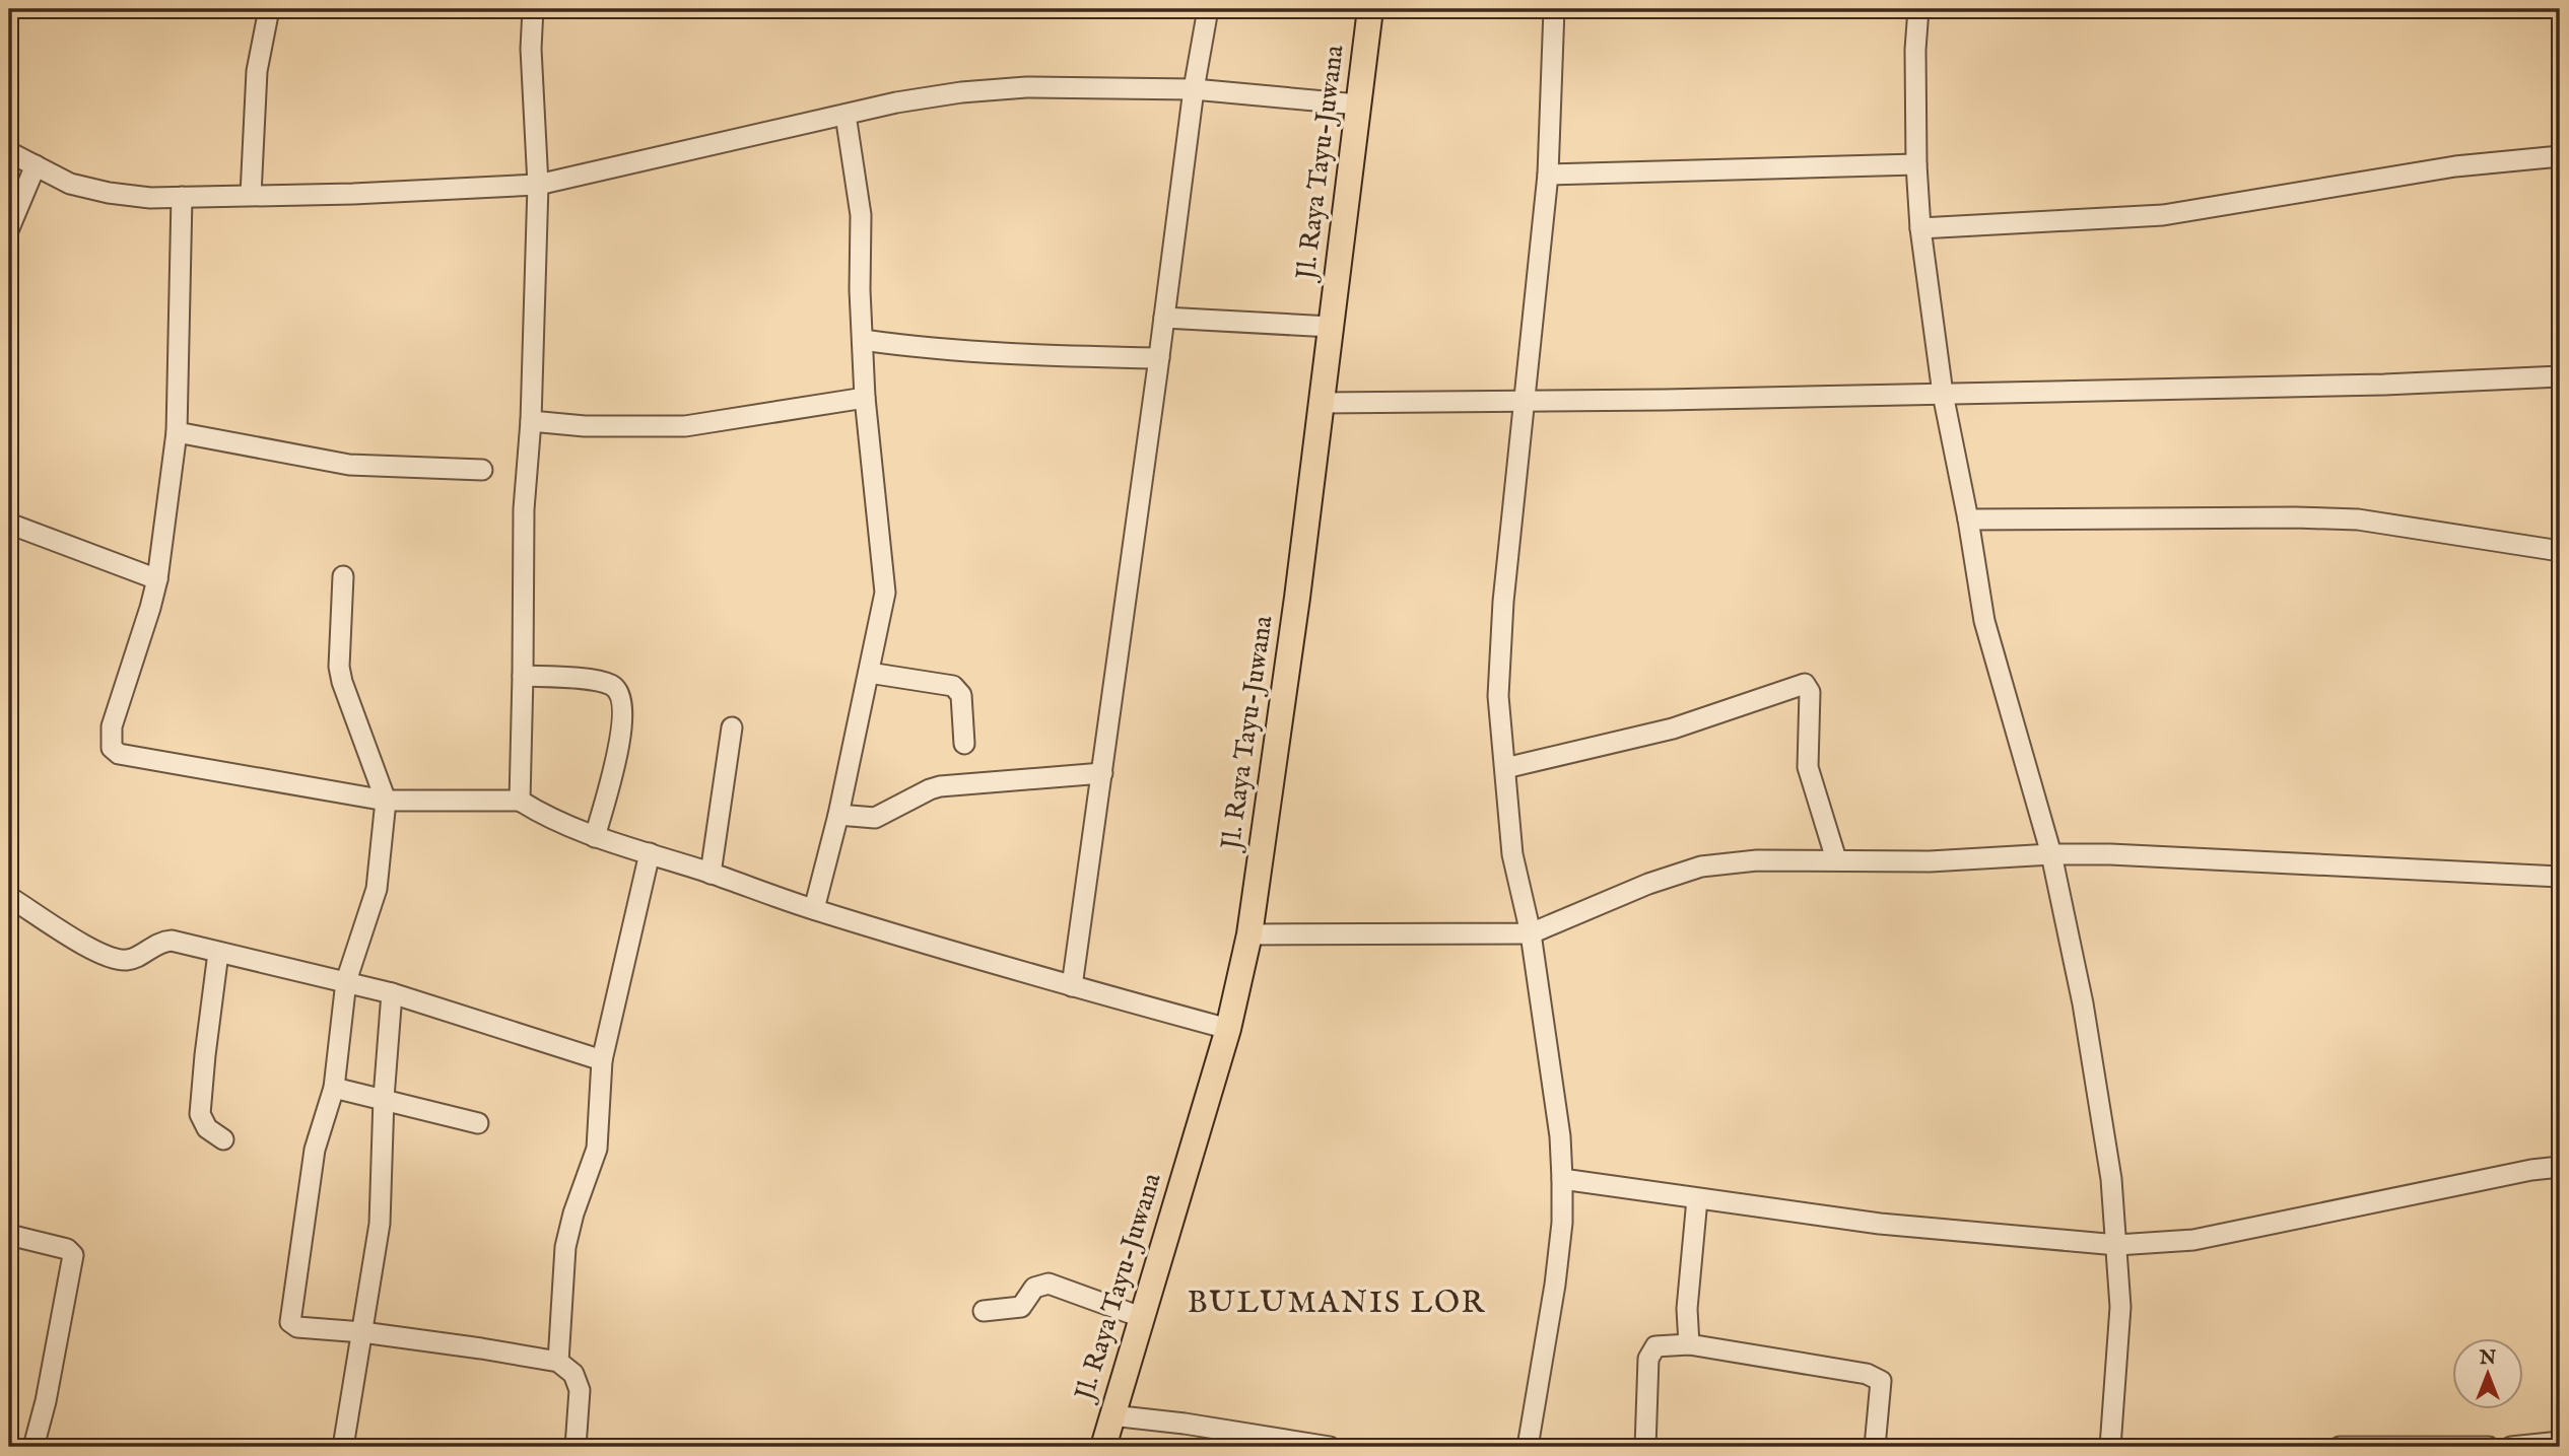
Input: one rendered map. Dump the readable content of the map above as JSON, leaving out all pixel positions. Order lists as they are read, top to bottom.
{
  "streets": {
    "main road": ["Jl. Raya Tayu-Juwana"]
  },
  "districts": ["BULUMANIS LOR"],
  "north": "top"
}
